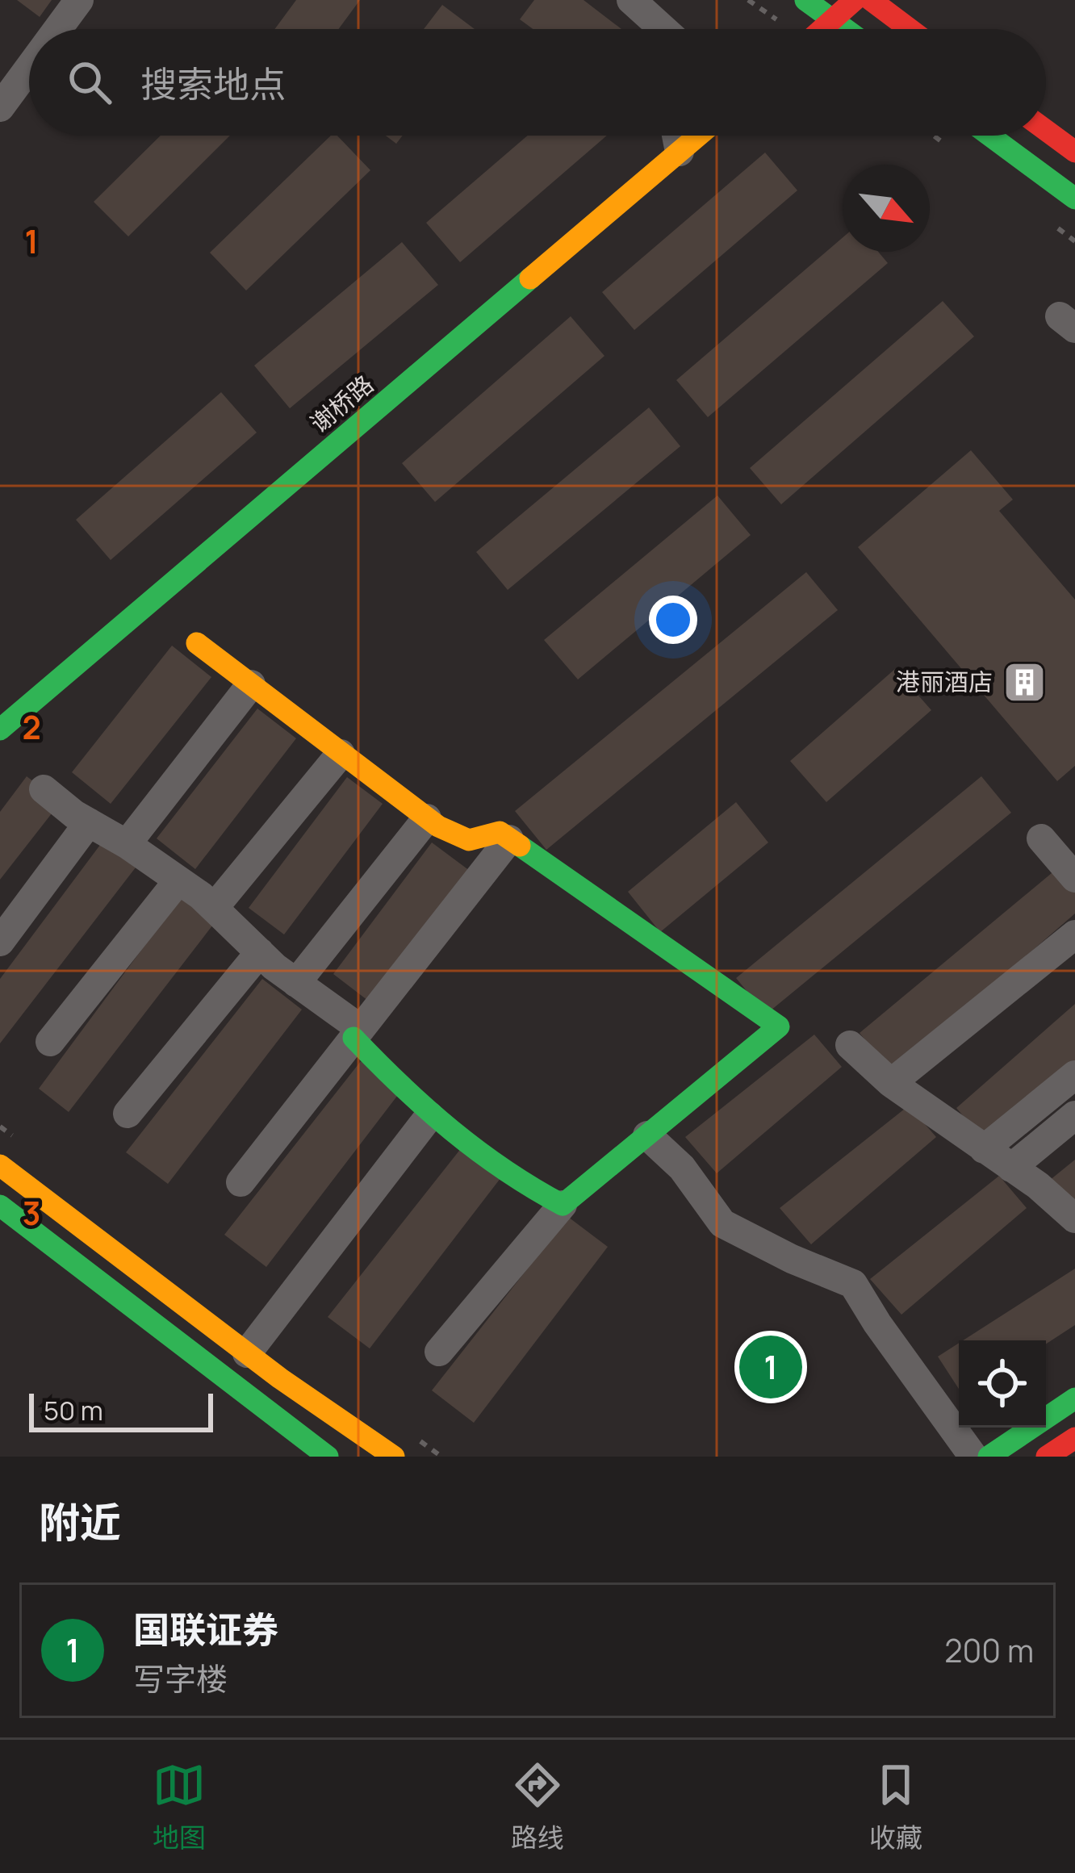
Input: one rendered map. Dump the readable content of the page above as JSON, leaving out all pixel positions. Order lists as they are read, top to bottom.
{
  "streets": {
    "street": ["谢桥路"]
  },
  "places": {
    "building": ["港丽酒店"]
  },
  "scale_bar": "50 m",
  "north": "bottom right",
  "page": {
    "search": "搜索地点",
    "pins": "1",
    "scale": "50 m",
    "heading": "附近",
    "list": [
      {
        "mark": "1",
        "name": "国联证券",
        "note": "写字楼",
        "value": "200 m"
      }
    ],
    "nav": ["地图", "路线", "收藏"]
  },
  "grid": {
    "rows": ["1", "2", "3"]
  }
}
